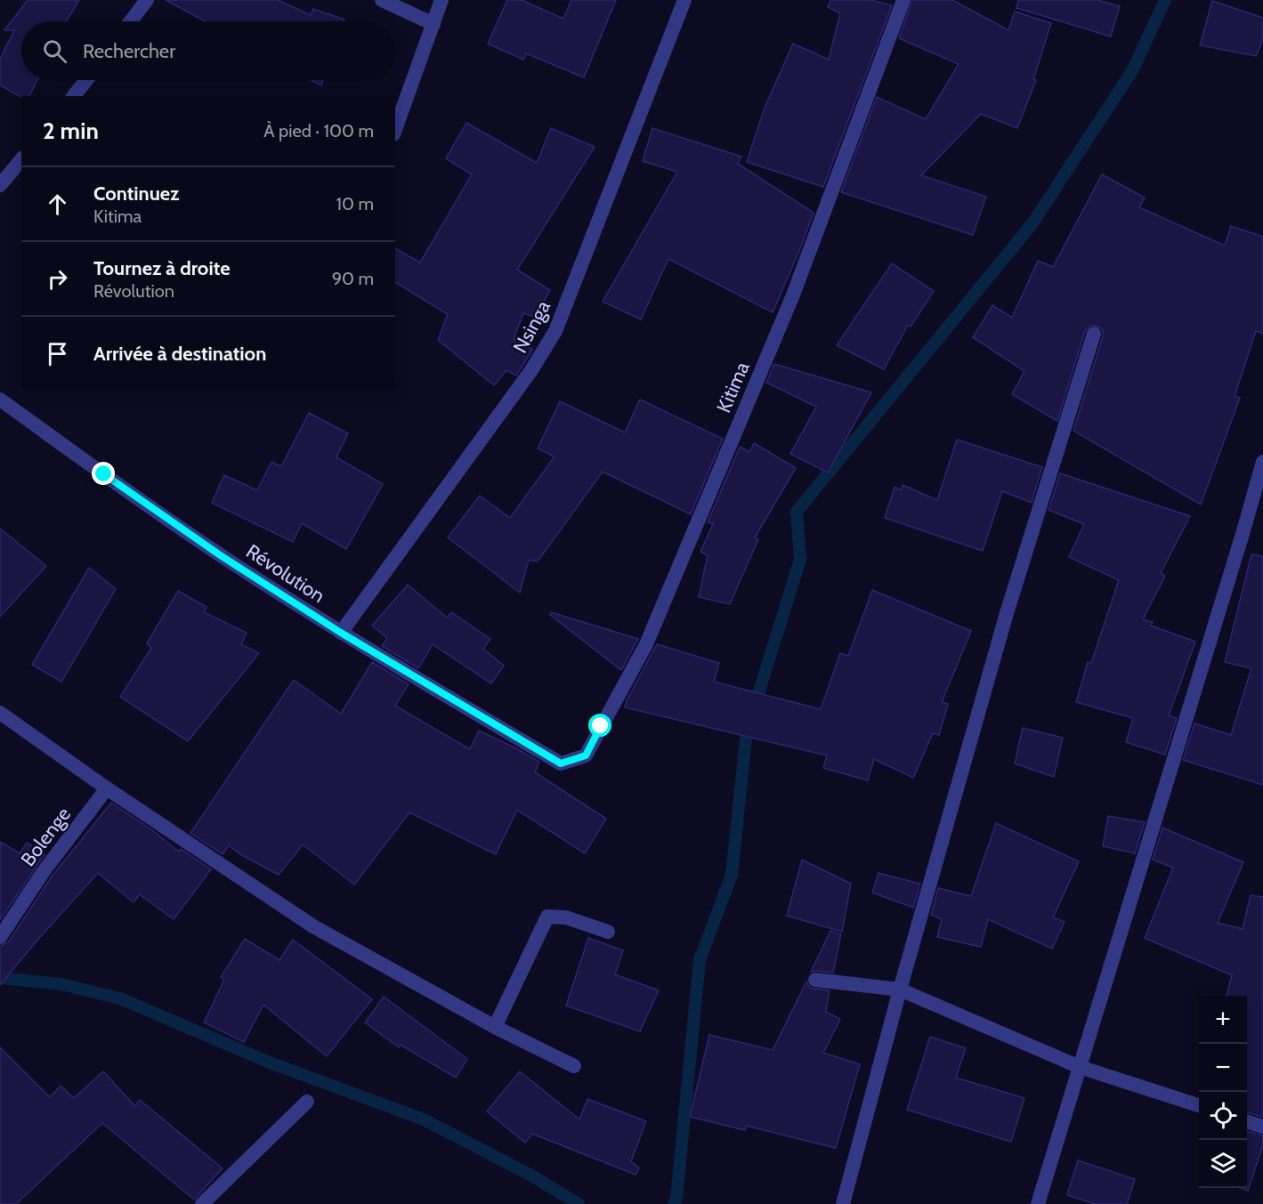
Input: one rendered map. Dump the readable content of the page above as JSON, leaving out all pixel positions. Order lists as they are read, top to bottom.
{
  "streets": {
    "street": [
      "Nsinga",
      "Kitima",
      "Révolution",
      "Bolenge"
    ]
  },
  "crossings": [
    ["Nsinga", "Révolution"],
    ["Kitima", "Révolution"]
  ],
  "page": {
    "search": "Rechercher",
    "heading": ["2 min", "À pied · 100 m"],
    "list": [
      ["Continuez", "Kitima", "10 m"],
      ["Tournez à droite", "Révolution", "90 m"],
      "Arrivée à destination"
    ],
    "map_buttons": ["+", "−"]
  }
}
